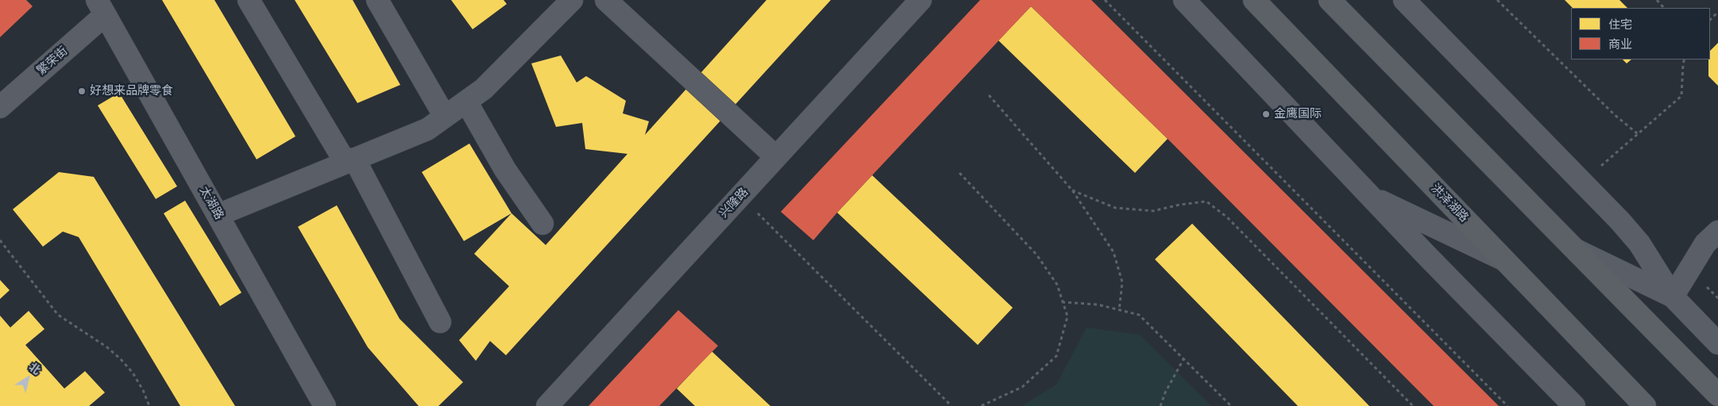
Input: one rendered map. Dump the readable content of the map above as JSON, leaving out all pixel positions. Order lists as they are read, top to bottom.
{
  "streets": {
    "main road": ["洪泽湖路"],
    "street": ["繁荣街", "太湖路", "兴隆路"]
  },
  "crossings": [
    ["繁荣街", "太湖路"]
  ],
  "places": ["好想来品牌零食", "金鹰国际"],
  "legend": ["住宅", "商业"],
  "north": "top right"
}
